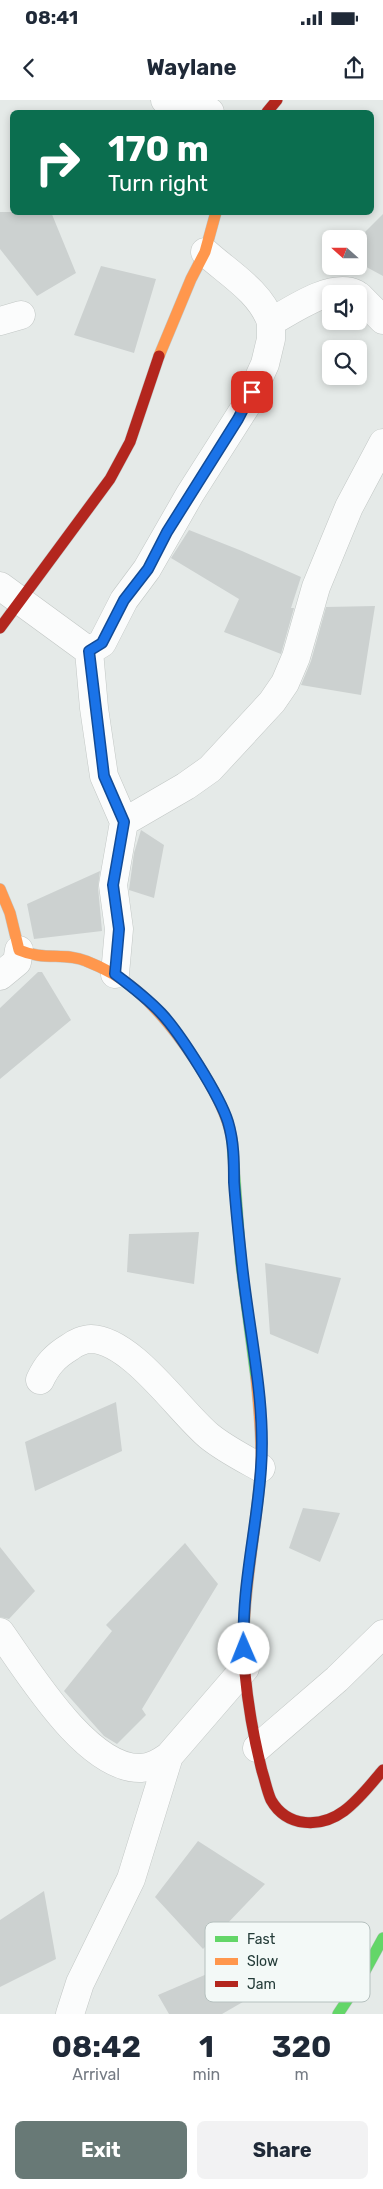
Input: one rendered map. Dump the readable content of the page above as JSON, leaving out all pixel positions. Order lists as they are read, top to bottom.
{
  "legend": ["Fast", "Slow", "Jam"],
  "north": "left",
  "page": {
    "status": "08:41",
    "header": "Waylane",
    "turn": ["170 m", "Turn right"],
    "eta": [
      "08:42",
      "Arrival",
      "1",
      "min",
      "320",
      "m"
    ],
    "buttons": ["Exit", "Share"]
  }
}
